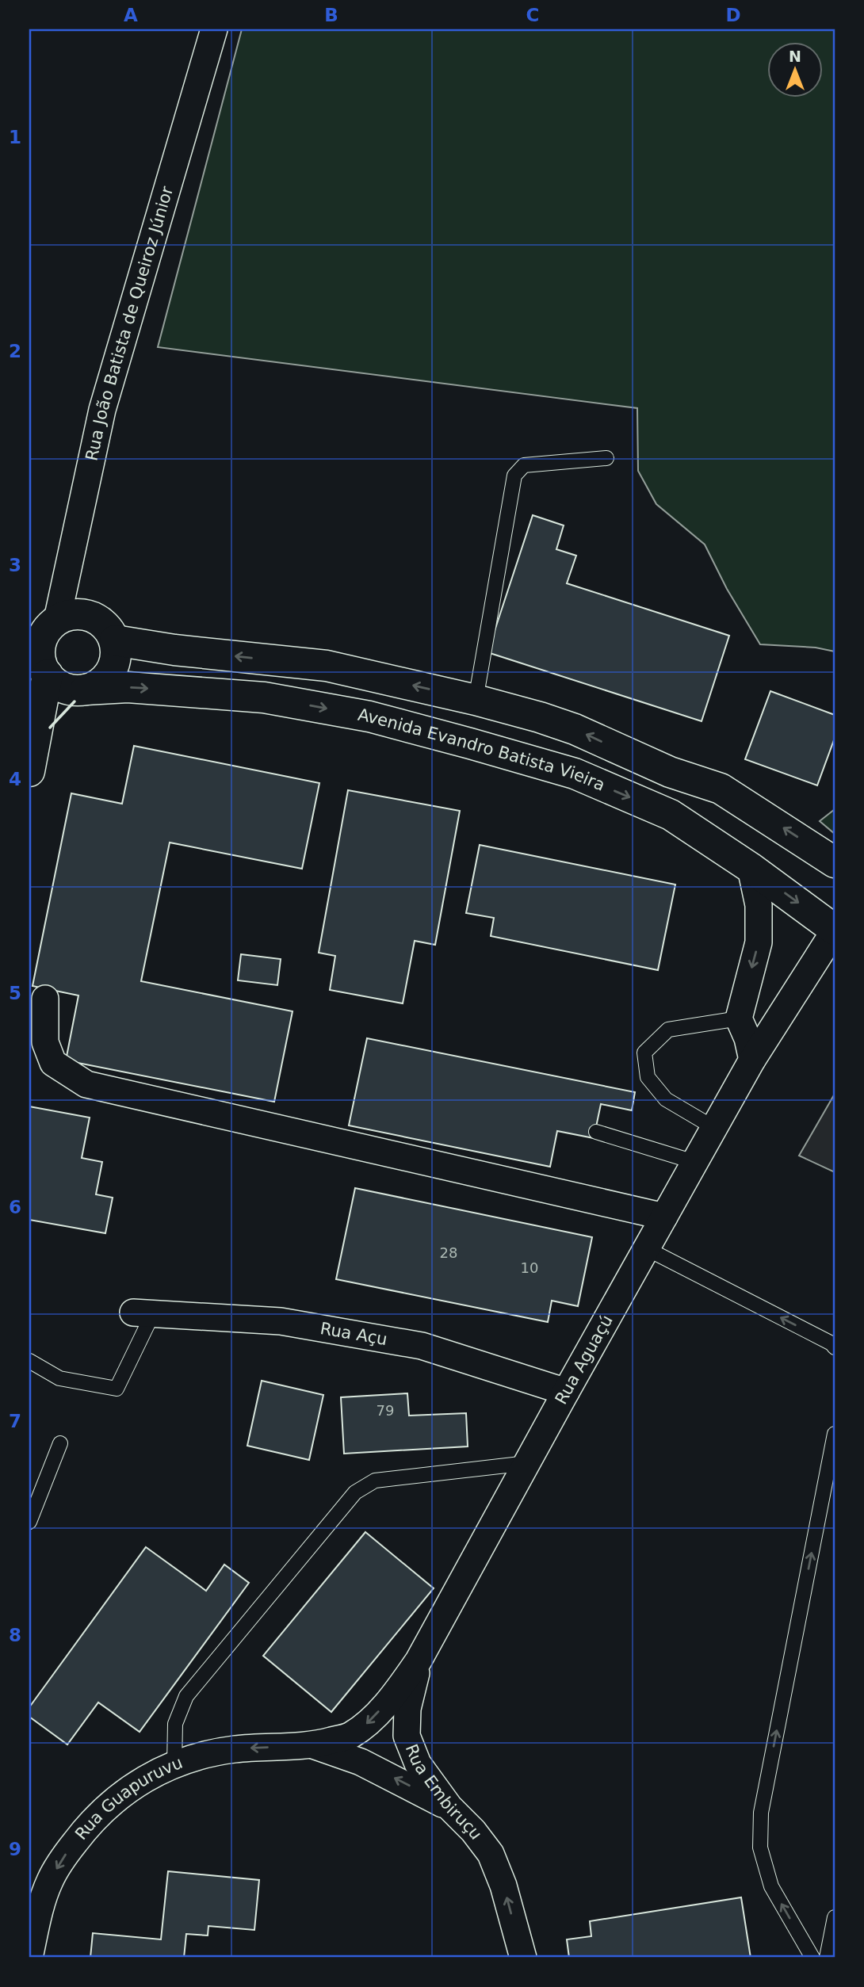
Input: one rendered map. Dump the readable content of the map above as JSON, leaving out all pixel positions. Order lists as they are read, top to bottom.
{
  "streets": {
    "main road": ["Avenida Evandro Batista Vieira"],
    "street": [
      "Rua João Batista de Queiroz Júnior",
      "Rua Açu",
      "Rua Aguaçú",
      "Rua Embiruçu",
      "Rua Guapuruvu"
    ]
  },
  "crossings": [
    ["Rua João Batista de Queiroz Júnior", "Avenida Evandro Batista Vieira"],
    ["Avenida Evandro Batista Vieira", "Rua Aguaçú"],
    ["Rua Açu", "Rua Aguaçú"],
    ["Rua Aguaçú", "Rua Embiruçu"]
  ],
  "one_way": ["Rua Embiruçu", "Rua Guapuruvu"],
  "house_numbers": ["28", "10", "79"],
  "north": "top",
  "grid": {
    "columns": [
      "A",
      "B",
      "C",
      "D"
    ],
    "rows": [
      "1",
      "2",
      "3",
      "4",
      "5",
      "6",
      "7",
      "8",
      "9"
    ]
  }
}
